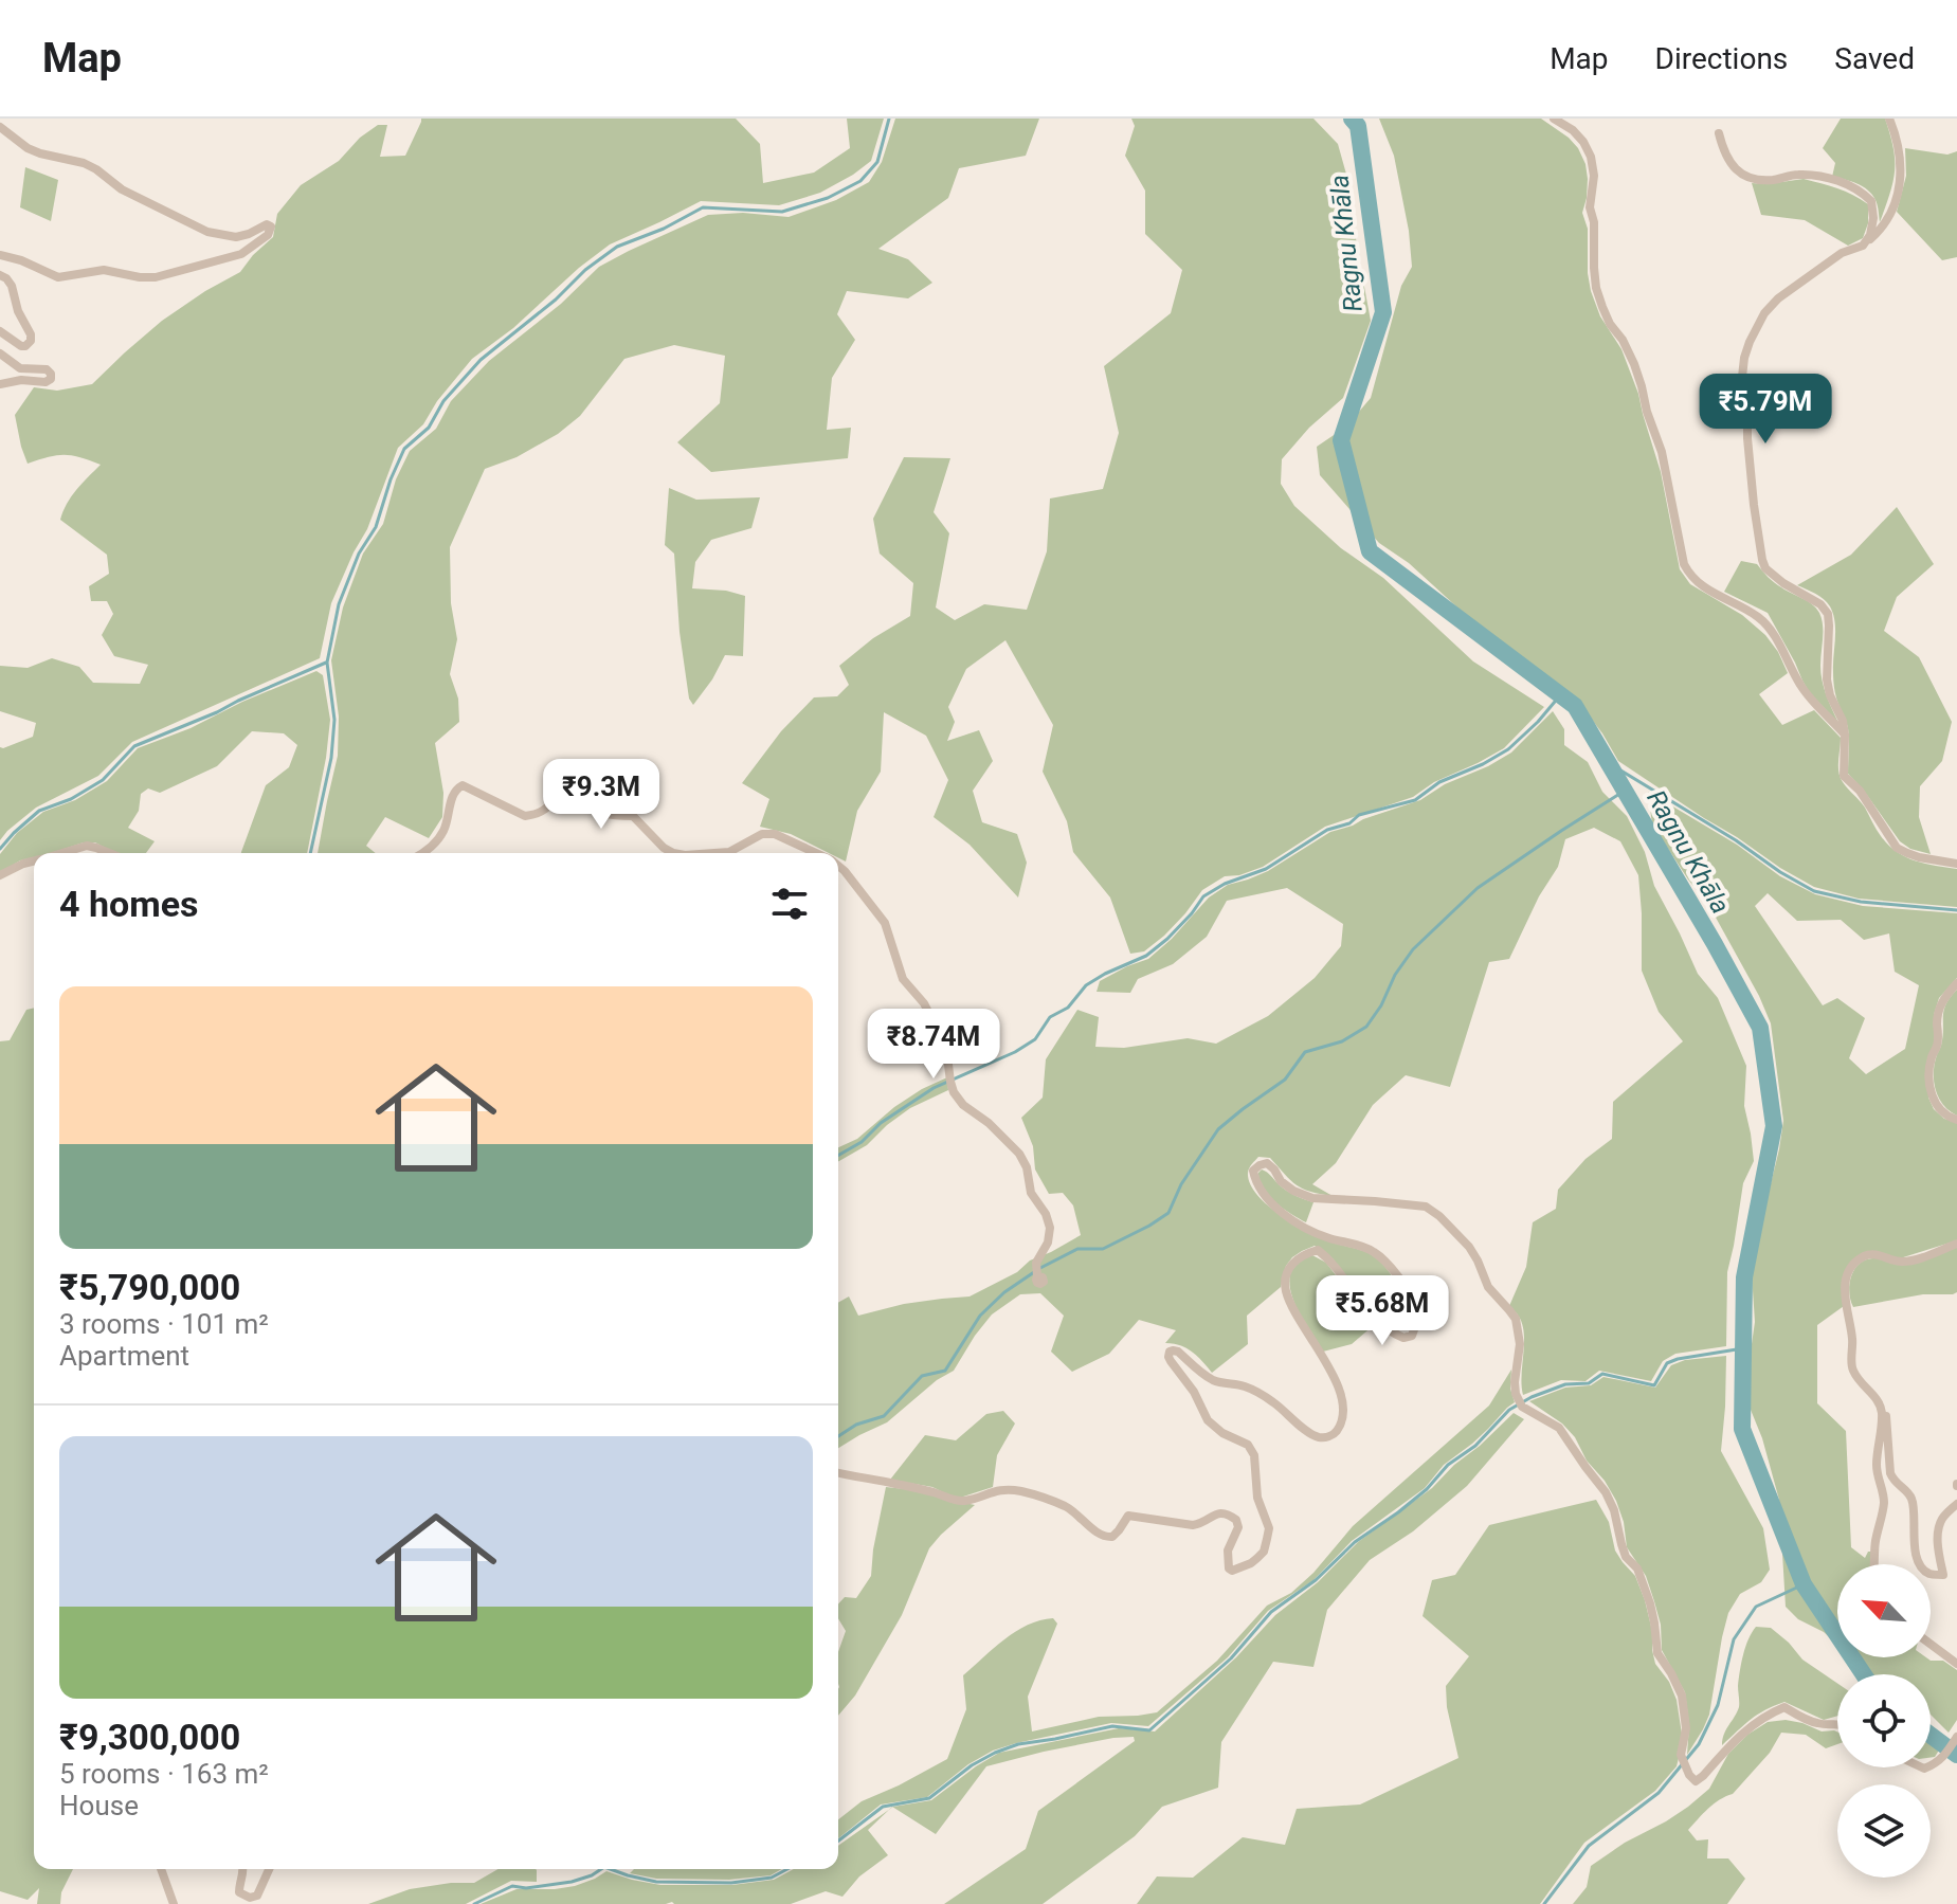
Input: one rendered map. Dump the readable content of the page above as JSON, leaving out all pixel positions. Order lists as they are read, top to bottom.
{
  "water": ["Ragnu Khāla"],
  "north": "top left",
  "page": {
    "header": "Map",
    "nav": ["Map", "Directions", "Saved"],
    "price": [
      "₹5.79M",
      "₹9.3M",
      "₹8.74M",
      "₹5.68M"
    ],
    "heading": "4 homes",
    "list": [
      {
        "name": "₹5,790,000",
        "note": "3 rooms · 101 m² · Apartment"
      },
      {
        "name": "₹9,300,000",
        "note": "5 rooms · 163 m² · House"
      }
    ]
  }
}
